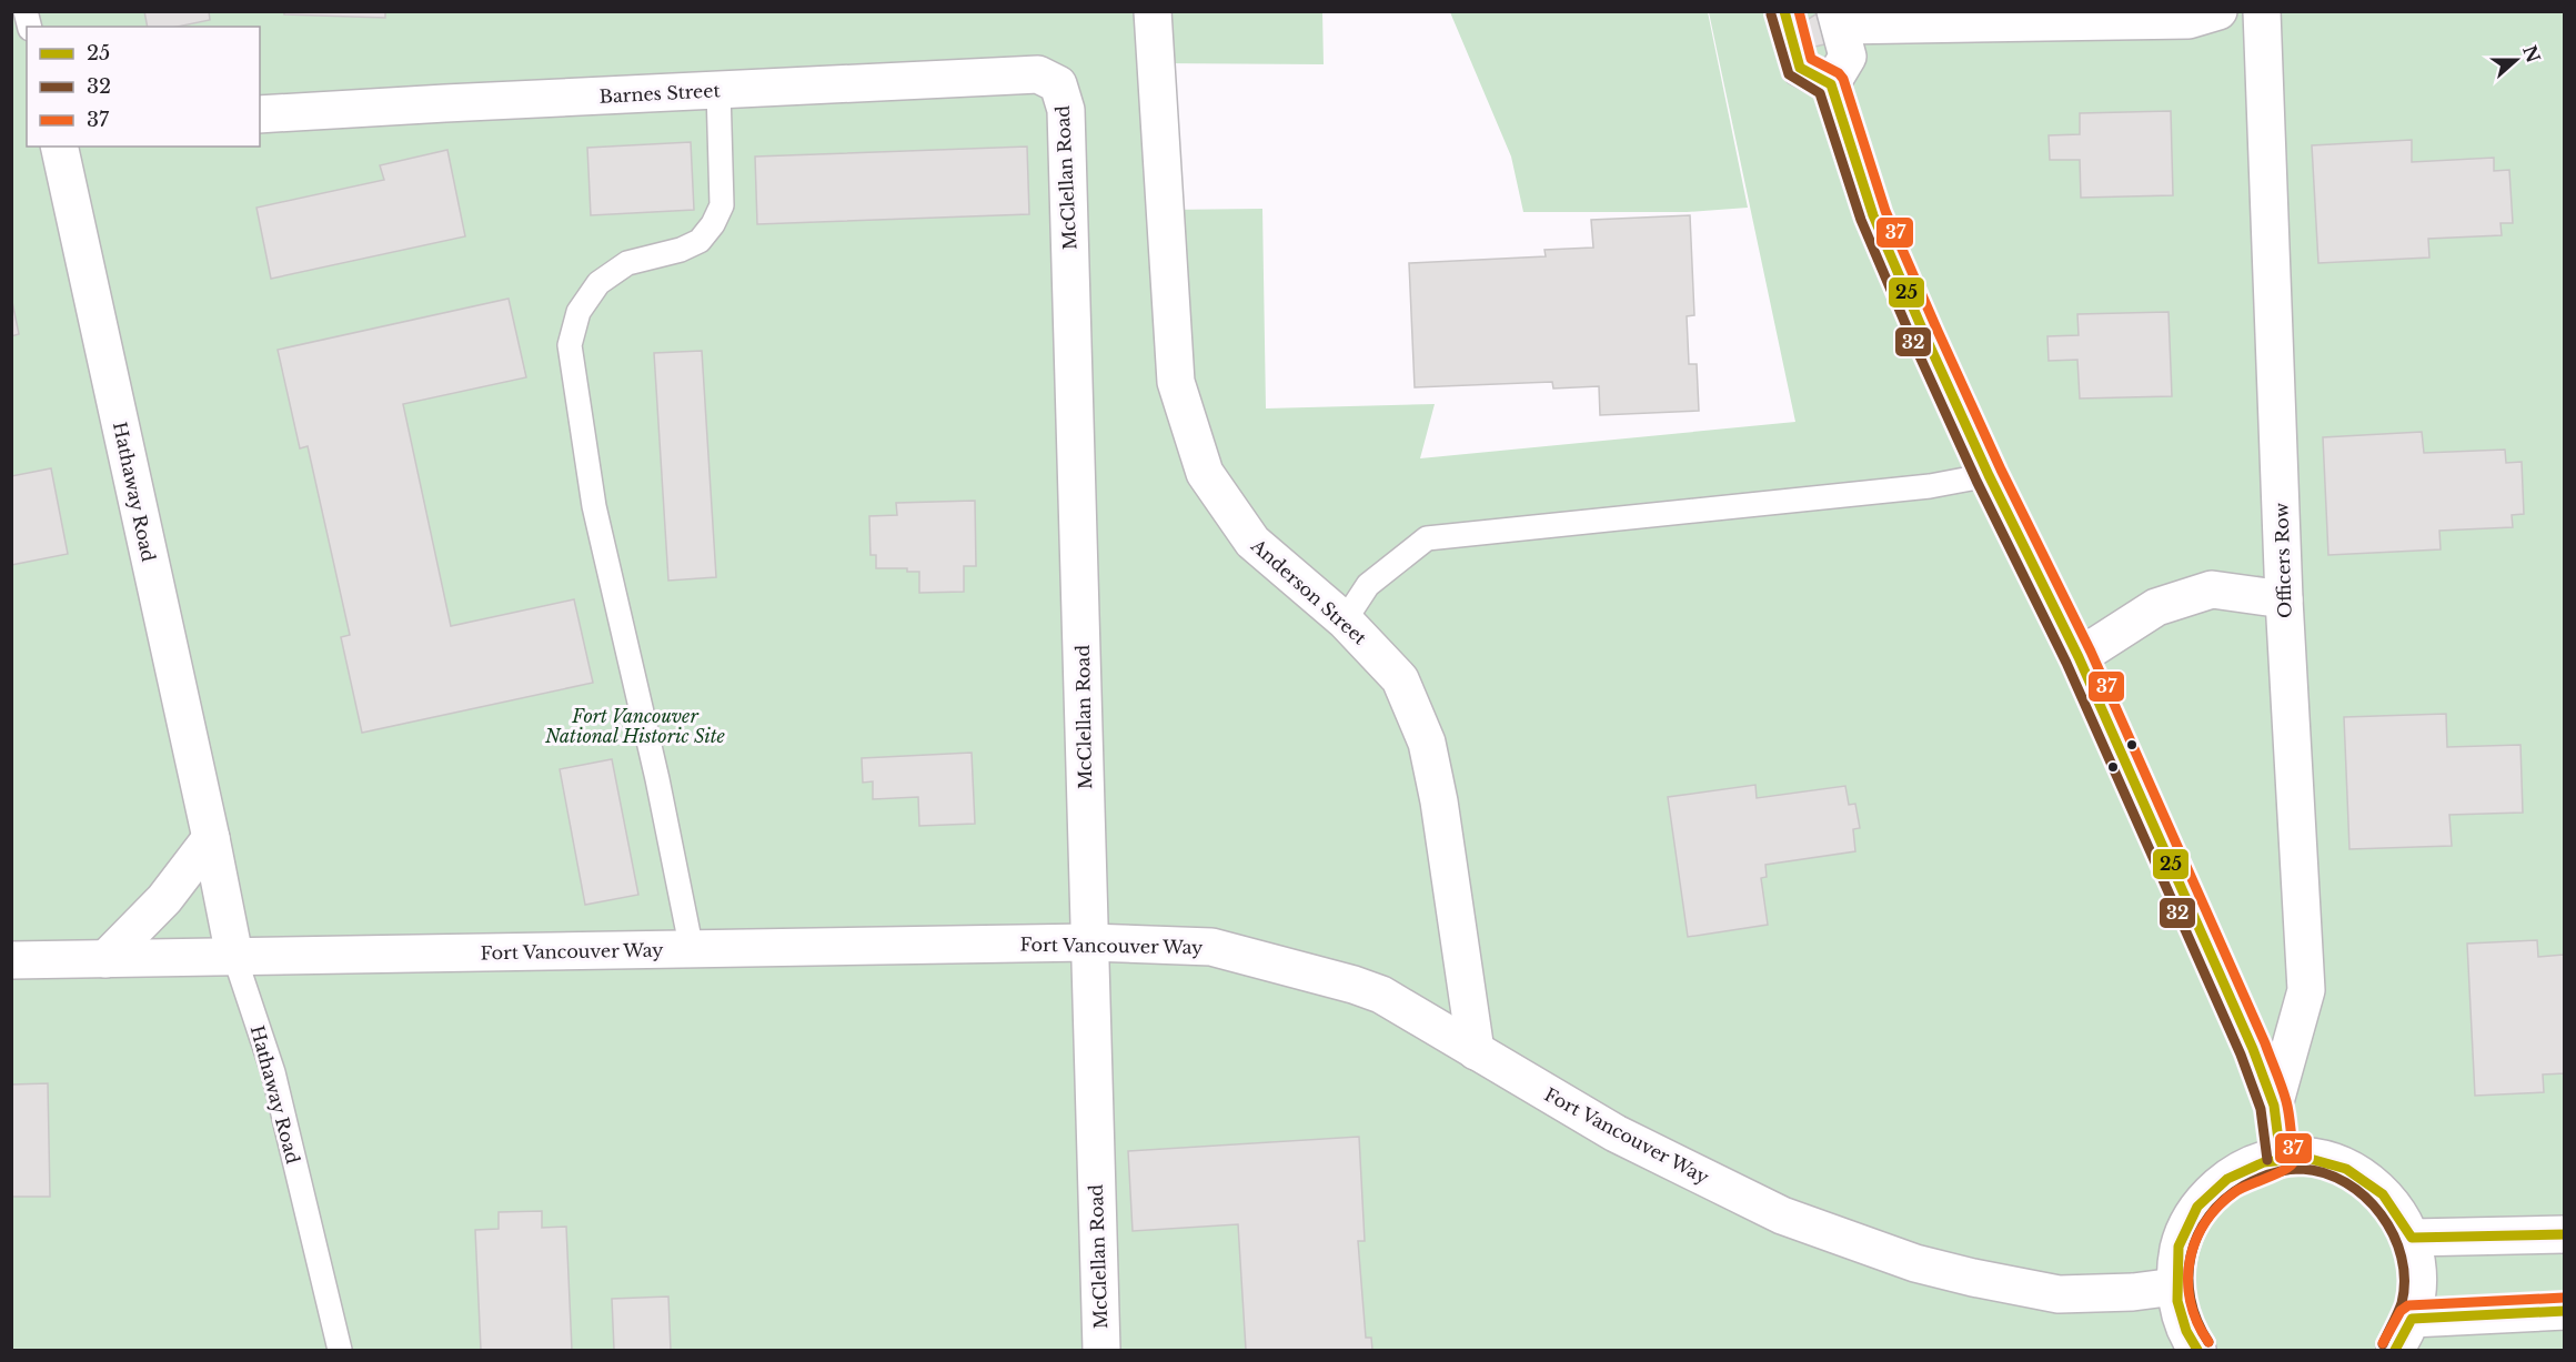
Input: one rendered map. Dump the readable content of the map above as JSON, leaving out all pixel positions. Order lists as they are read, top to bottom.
{
  "streets": {
    "street": [
      "Barnes Street",
      "McClellan Road",
      "Hathaway Road",
      "Officers Row",
      "Anderson Street",
      "Fort Vancouver Way"
    ]
  },
  "crossings": [
    ["Barnes Street", "McClellan Road"],
    ["McClellan Road", "Fort Vancouver Way"],
    ["Hathaway Road", "Fort Vancouver Way"],
    ["Anderson Street", "Fort Vancouver Way"]
  ],
  "parks": ["Fort Vancouver National Historic Site"],
  "lines": ["transit line 25", "transit line 37", "transit line 32"],
  "legend": ["25", "32", "37"],
  "north": "right"
}
